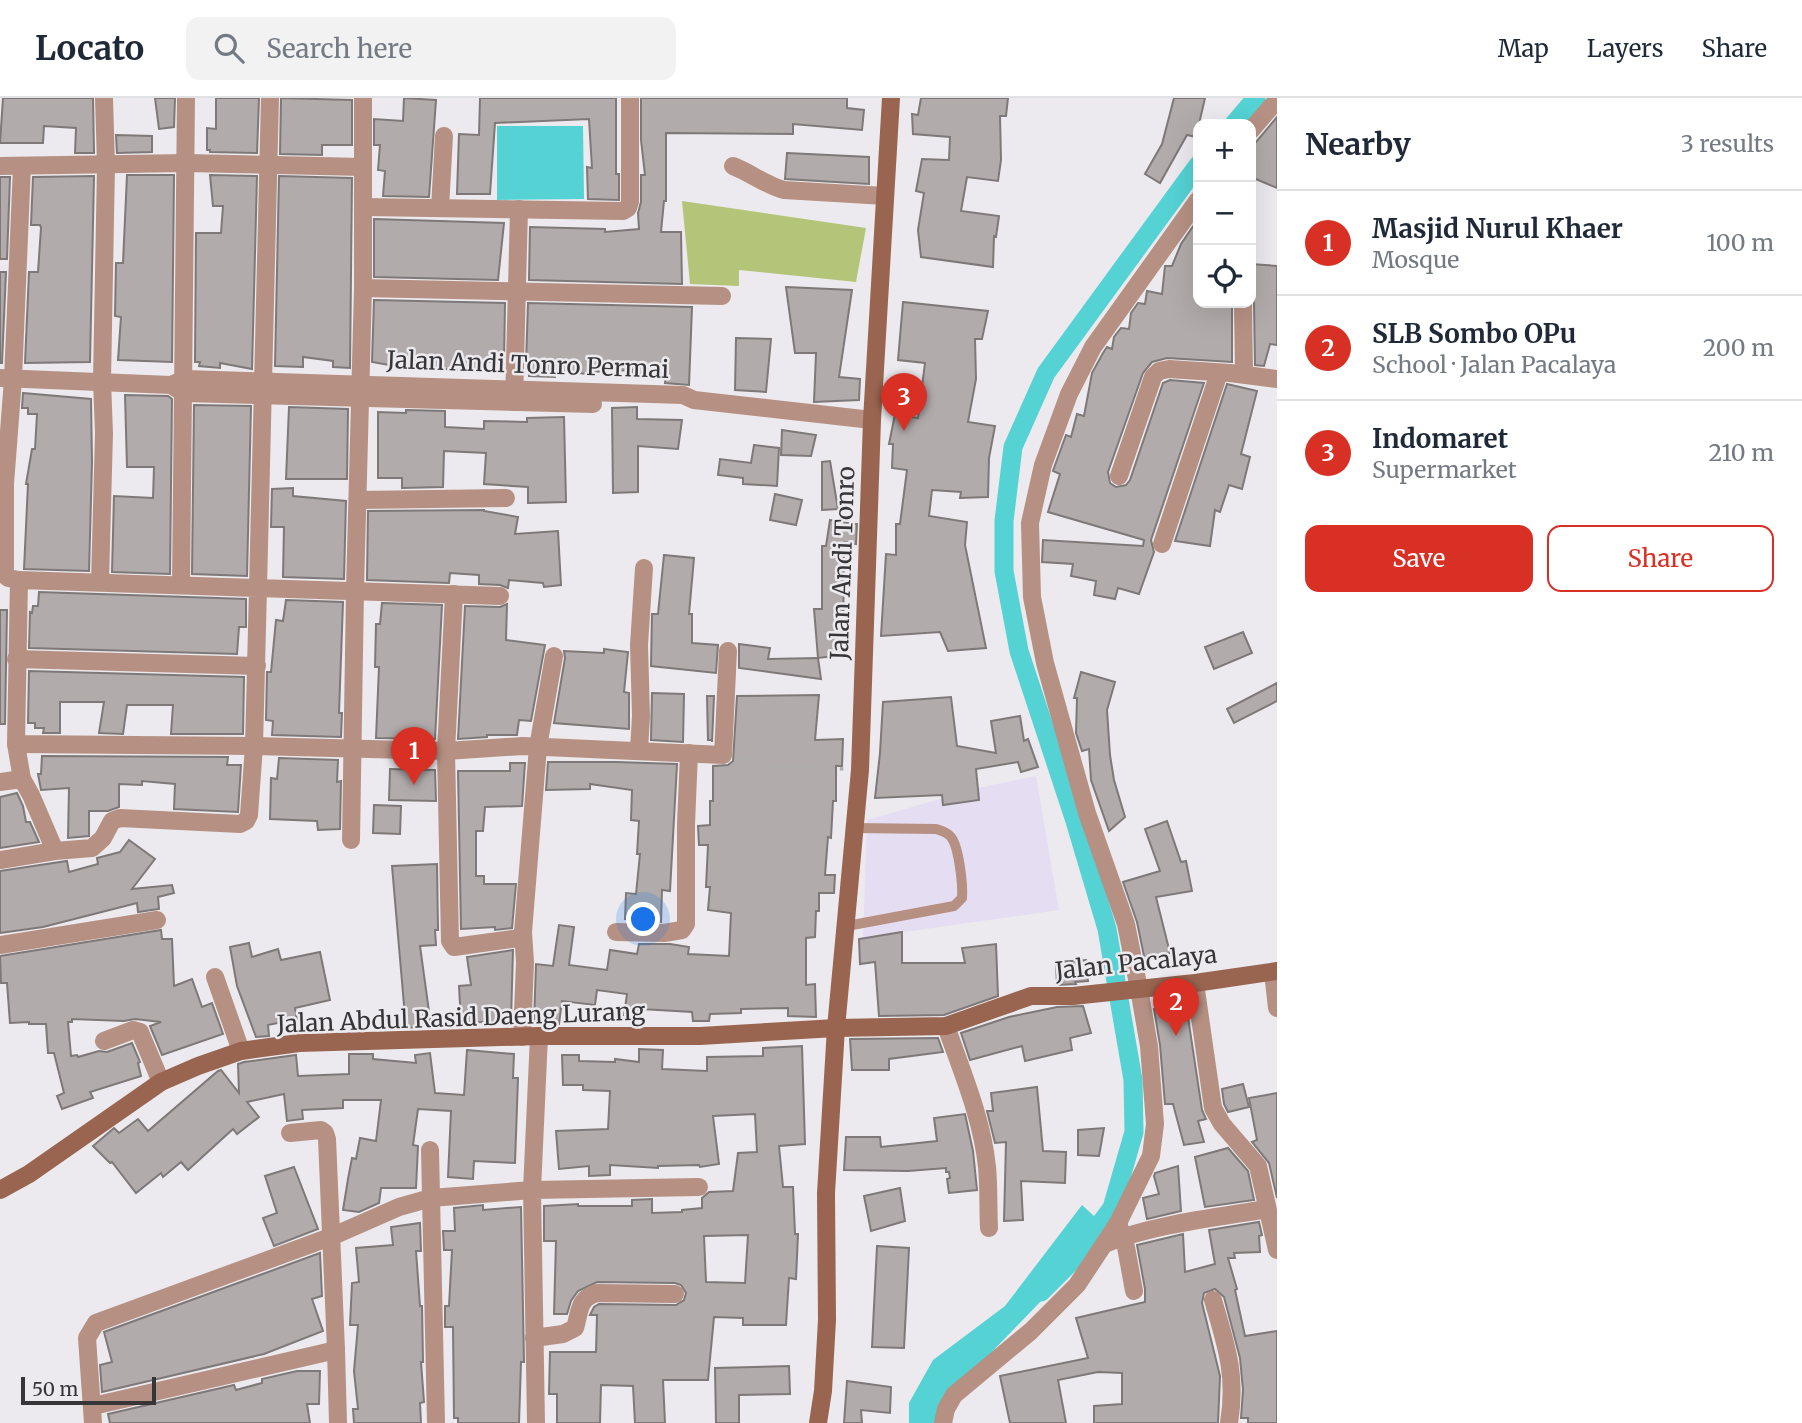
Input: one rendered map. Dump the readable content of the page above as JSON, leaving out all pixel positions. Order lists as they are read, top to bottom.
{
  "streets": {
    "street": [
      "Jalan Andi Tonro Permai",
      "Jalan Andi Tonro",
      "Jalan Pacalaya",
      "Jalan Abdul Rasid Daeng Lurang"
    ]
  },
  "crossings": [
    ["Jalan Andi Tonro Permai", "Jalan Andi Tonro"],
    ["Jalan Andi Tonro", "Jalan Pacalaya"],
    ["Jalan Andi Tonro", "Jalan Abdul Rasid Daeng Lurang"],
    ["Jalan Pacalaya", "Jalan Abdul Rasid Daeng Lurang"]
  ],
  "scale_bar": "50 m",
  "page": {
    "header": "Locato",
    "search": "Search here",
    "nav": ["Map", "Layers", "Share"],
    "heading": ["Nearby", "3 results"],
    "map_buttons": ["+", "−"],
    "list": [
      {
        "mark": "1",
        "name": "Masjid Nurul Khaer",
        "note": "Mosque",
        "value": "100 m"
      },
      {
        "mark": "2",
        "name": "SLB Sombo OPu",
        "note": "School · Jalan Pacalaya",
        "value": "200 m"
      },
      {
        "mark": "3",
        "name": "Indomaret",
        "note": "Supermarket",
        "value": "210 m"
      }
    ],
    "pins": ["3", "1", "2"],
    "buttons": ["Save", "Share"],
    "scale": "50 m"
  }
}
